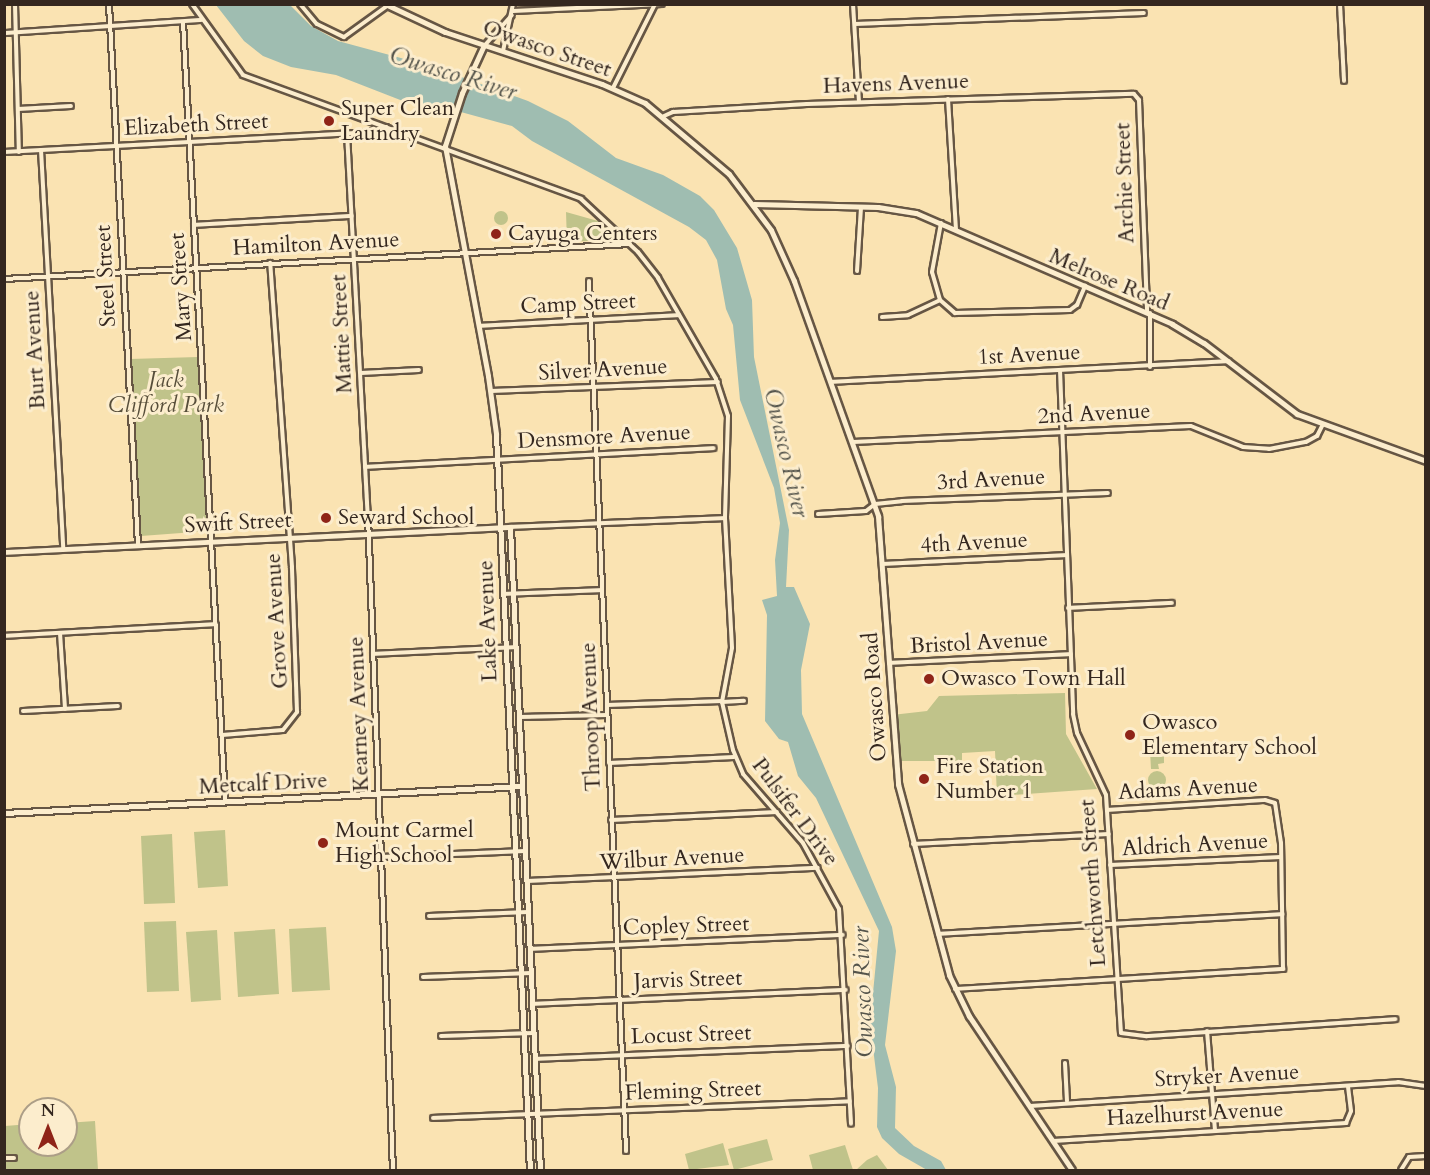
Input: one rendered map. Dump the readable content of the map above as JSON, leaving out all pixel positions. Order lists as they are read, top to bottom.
{
  "streets": {
    "main road": [
      "Owasco Street",
      "Melrose Road",
      "Swift Street",
      "Lake Avenue",
      "Owasco Road",
      "Metcalf Drive"
    ],
    "street": [
      "Havens Avenue",
      "Elizabeth Street",
      "Archie Street",
      "Hamilton Avenue",
      "Steel Street",
      "Mary Street",
      "Camp Street",
      "Mattie Street",
      "Burt Avenue",
      "1st Avenue",
      "Silver Avenue",
      "2nd Avenue",
      "Densmore Avenue",
      "3rd Avenue",
      "4th Avenue",
      "Grove Avenue",
      "Bristol Avenue",
      "Kearney Avenue",
      "Throop Avenue",
      "Adams Avenue",
      "Pulsifer Drive",
      "Aldrich Avenue",
      "Wilbur Avenue",
      "Letchworth Street",
      "Copley Street",
      "Jarvis Street",
      "Locust Street",
      "Stryker Avenue",
      "Fleming Street",
      "Hazelhurst Avenue"
    ]
  },
  "crossings": [
    ["Owasco Street", "Havens Avenue"],
    ["Owasco Street", "Melrose Road"],
    ["Owasco Street", "Lake Avenue"],
    ["Owasco Street", "Owasco Road"],
    ["Havens Avenue", "Archie Street"],
    ["Elizabeth Street", "Steel Street"],
    ["Elizabeth Street", "Mary Street"],
    ["Elizabeth Street", "Mattie Street"],
    ["Elizabeth Street", "Burt Avenue"],
    ["Elizabeth Street", "Pulsifer Drive"],
    ["Archie Street", "Melrose Road"],
    ["Archie Street", "1st Avenue"],
    ["Hamilton Avenue", "Steel Street"],
    ["Hamilton Avenue", "Mary Street"],
    ["Hamilton Avenue", "Mattie Street"],
    ["Hamilton Avenue", "Burt Avenue"],
    ["Hamilton Avenue", "Grove Avenue"],
    ["Hamilton Avenue", "Lake Avenue"],
    ["Hamilton Avenue", "Pulsifer Drive"],
    ["Steel Street", "Swift Street"],
    ["Melrose Road", "1st Avenue"],
    ["Melrose Road", "2nd Avenue"],
    ["Melrose Road", "Owasco Road"],
    ["Mary Street", "Swift Street"],
    ["Mary Street", "Grove Avenue"],
    ["Mary Street", "Metcalf Drive"],
    ["Camp Street", "Lake Avenue"],
    ["Camp Street", "Throop Avenue"],
    ["Camp Street", "Pulsifer Drive"],
    ["Mattie Street", "Densmore Avenue"],
    ["Mattie Street", "Swift Street"],
    ["Mattie Street", "Kearney Avenue"],
    ["Burt Avenue", "Swift Street"],
    ["1st Avenue", "Owasco Road"],
    ["1st Avenue", "Letchworth Street"],
    ["Silver Avenue", "Lake Avenue"],
    ["Silver Avenue", "Throop Avenue"],
    ["Silver Avenue", "Pulsifer Drive"],
    ["2nd Avenue", "Owasco Road"],
    ["2nd Avenue", "Letchworth Street"],
    ["Densmore Avenue", "Lake Avenue"],
    ["Densmore Avenue", "Throop Avenue"],
    ["3rd Avenue", "Owasco Road"],
    ["3rd Avenue", "Letchworth Street"],
    ["Swift Street", "Grove Avenue"],
    ["Swift Street", "Lake Avenue"],
    ["Swift Street", "Kearney Avenue"],
    ["Swift Street", "Throop Avenue"],
    ["Swift Street", "Pulsifer Drive"],
    ["4th Avenue", "Owasco Road"],
    ["4th Avenue", "Letchworth Street"],
    ["Lake Avenue", "Metcalf Drive"],
    ["Lake Avenue", "Pulsifer Drive"],
    ["Lake Avenue", "Wilbur Avenue"],
    ["Lake Avenue", "Copley Street"],
    ["Lake Avenue", "Jarvis Street"],
    ["Lake Avenue", "Locust Street"],
    ["Lake Avenue", "Fleming Street"],
    ["Bristol Avenue", "Owasco Road"],
    ["Bristol Avenue", "Letchworth Street"],
    ["Owasco Road", "Adams Avenue"],
    ["Owasco Road", "Stryker Avenue"],
    ["Owasco Road", "Hazelhurst Avenue"],
    ["Kearney Avenue", "Metcalf Drive"],
    ["Throop Avenue", "Wilbur Avenue"],
    ["Throop Avenue", "Copley Street"],
    ["Throop Avenue", "Jarvis Street"],
    ["Throop Avenue", "Locust Street"],
    ["Throop Avenue", "Fleming Street"],
    ["Adams Avenue", "Aldrich Avenue"],
    ["Adams Avenue", "Letchworth Street"],
    ["Pulsifer Drive", "Wilbur Avenue"],
    ["Pulsifer Drive", "Copley Street"],
    ["Pulsifer Drive", "Jarvis Street"],
    ["Pulsifer Drive", "Locust Street"],
    ["Pulsifer Drive", "Fleming Street"],
    ["Aldrich Avenue", "Letchworth Street"],
    ["Stryker Avenue", "Hazelhurst Avenue"]
  ],
  "water": ["Owasco River"],
  "parks": ["Jack Clifford Park"],
  "places": [
    "Super Clean Laundry",
    "Cayuga Centers",
    "Seward School",
    "Owasco Town Hall",
    "Owasco Elementary School",
    "Fire Station Number 1",
    "Mount Carmel High School"
  ],
  "north": "top"
}
